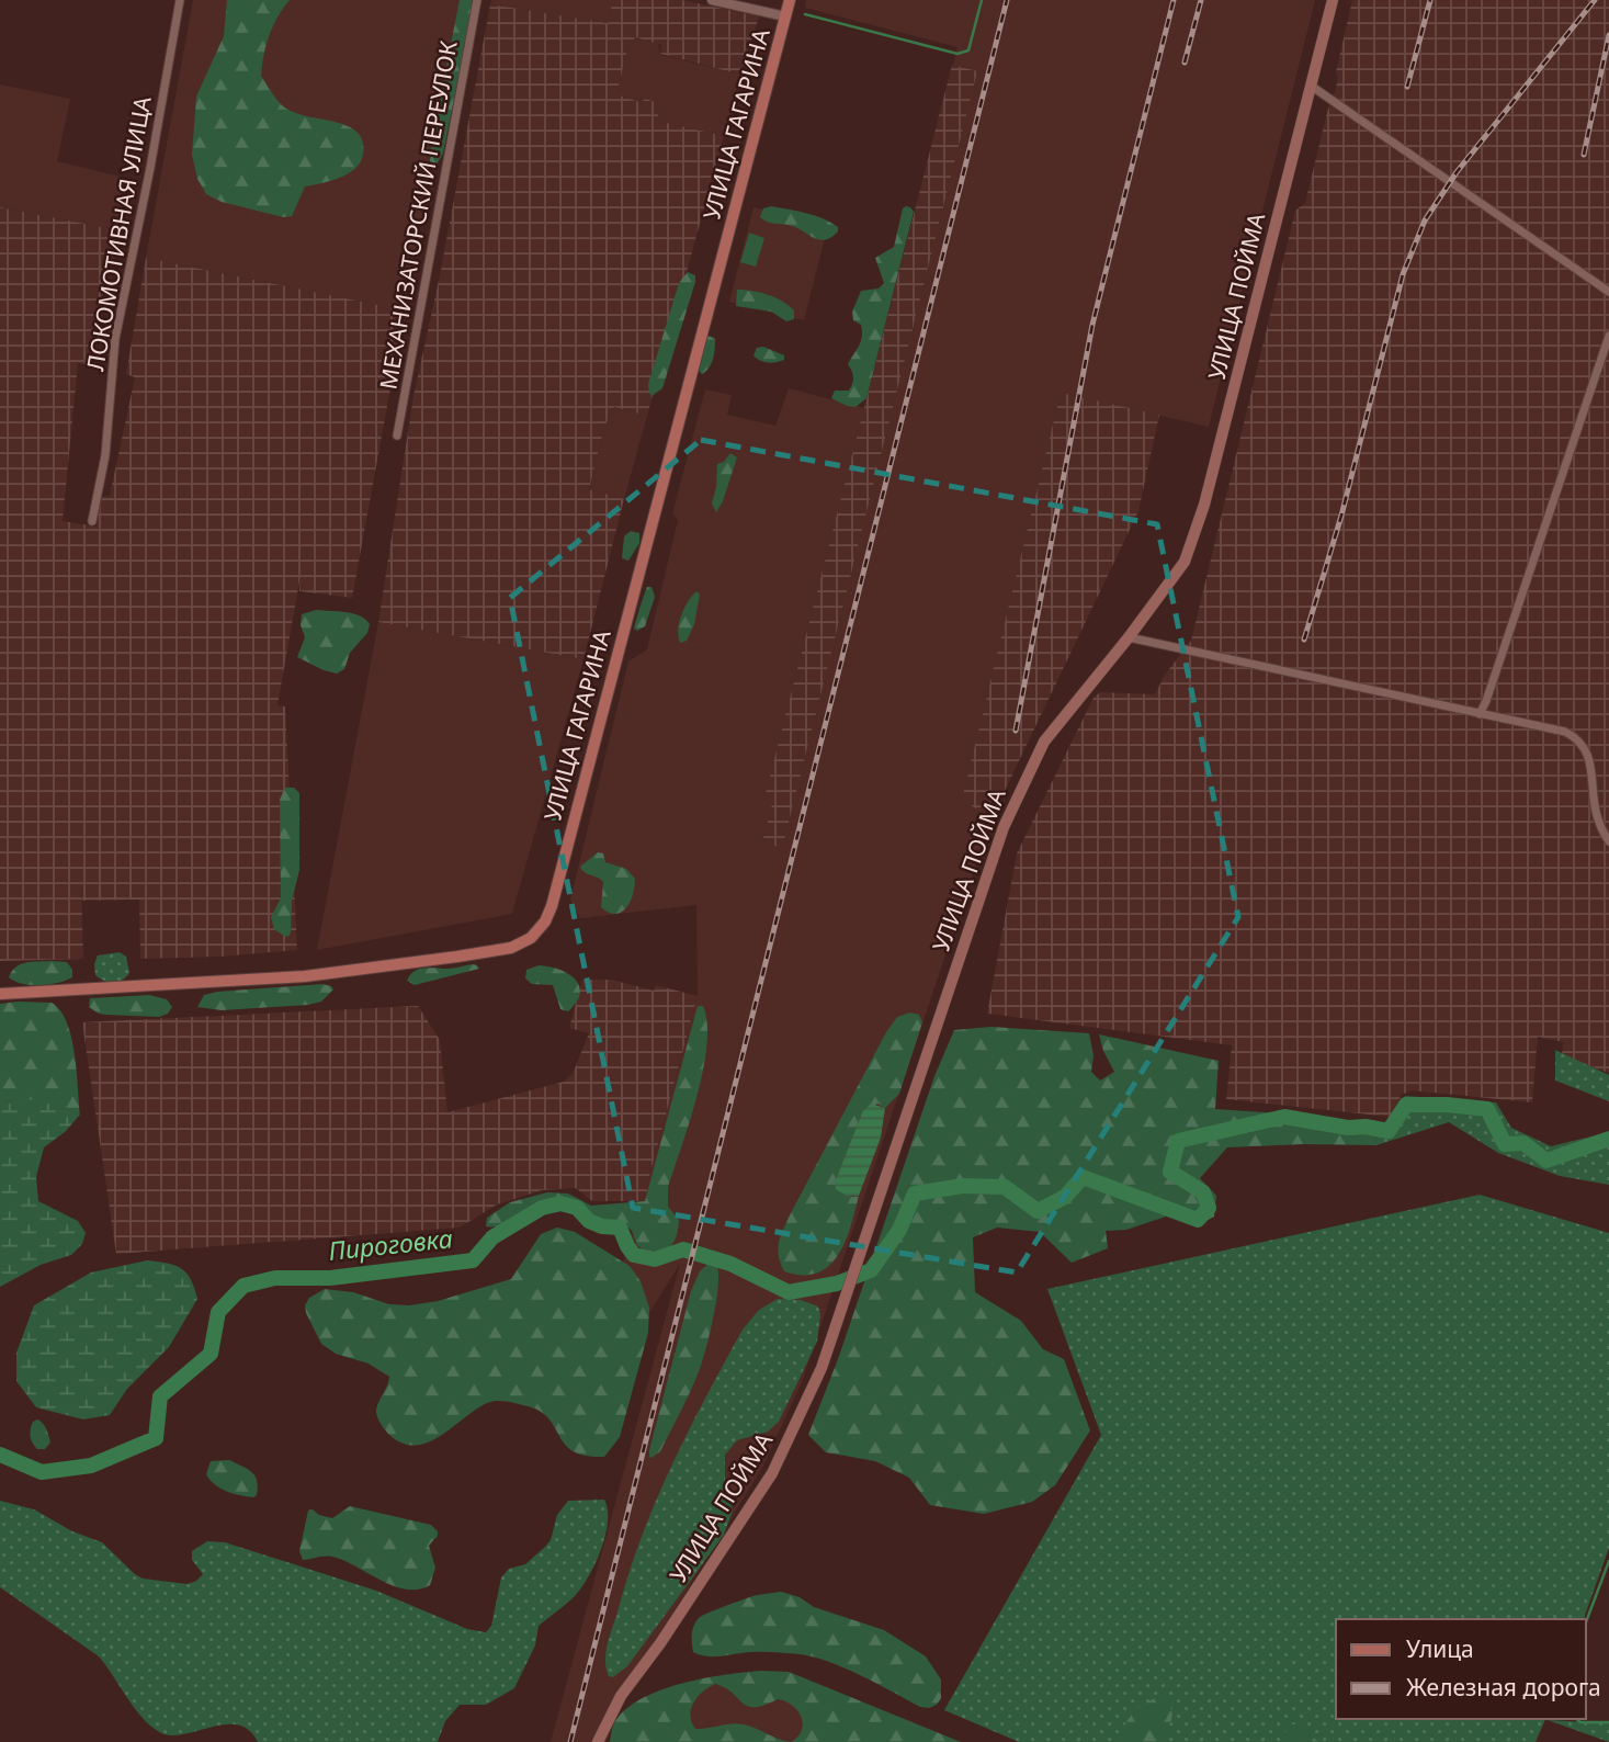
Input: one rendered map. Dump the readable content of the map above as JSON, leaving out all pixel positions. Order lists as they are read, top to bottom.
{
  "streets": {
    "main road": ["УЛИЦА ГАГАРИНА", "УЛИЦА ПОЙМА"],
    "street": ["МЕХАНИЗАТОРСКИЙ ПЕРЕУЛОК", "ЛОКОМОТИВНАЯ УЛИЦА"]
  },
  "water": ["Пироговка"],
  "legend": ["Улица", "Железная дорога"]
}
